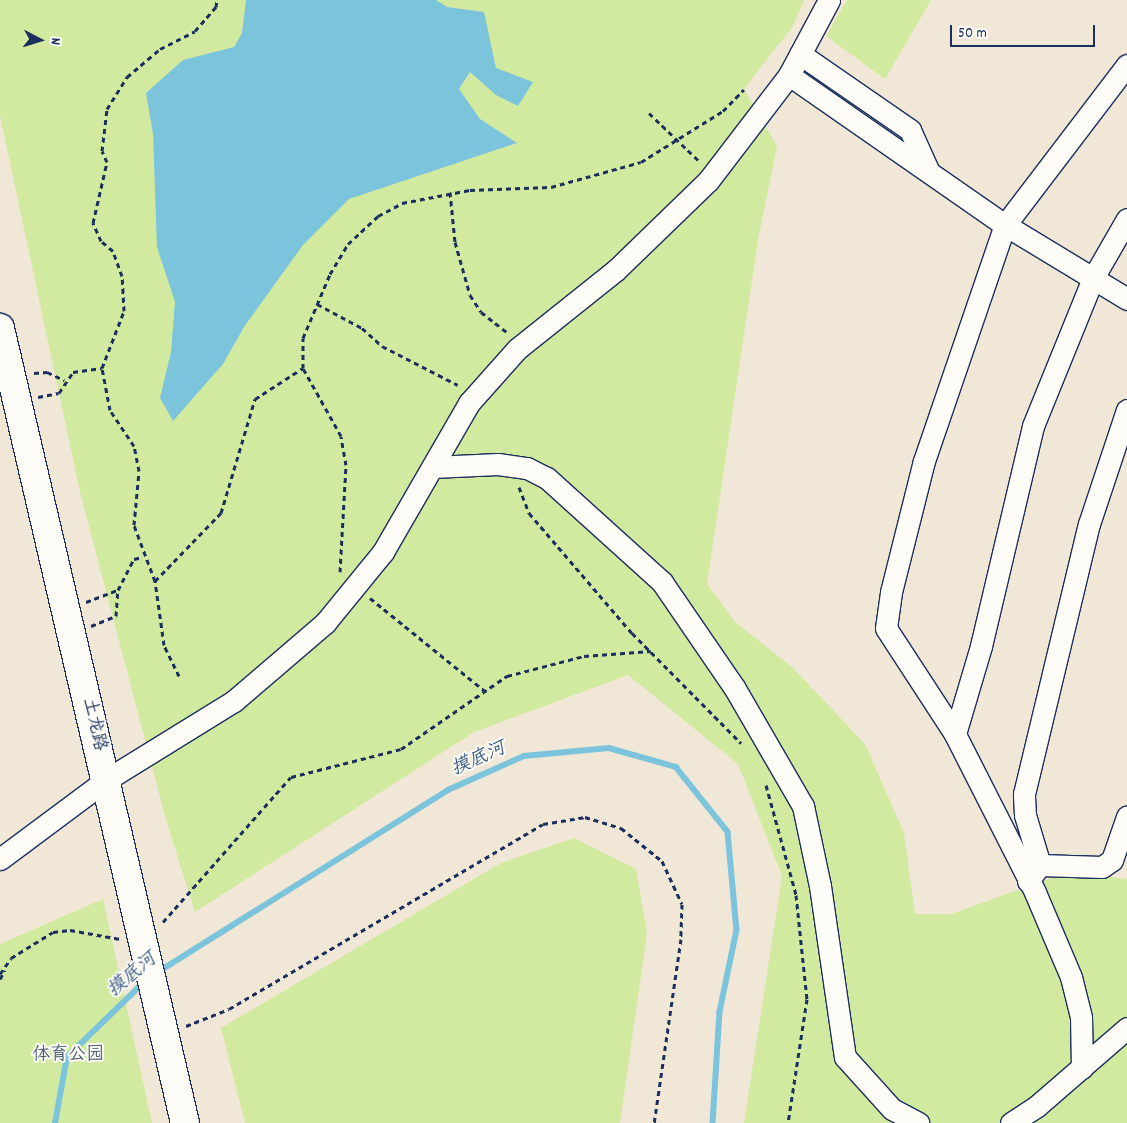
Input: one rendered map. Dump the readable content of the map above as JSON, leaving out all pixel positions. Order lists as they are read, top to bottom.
{
  "streets": {
    "street": ["土龙路"]
  },
  "water": ["摸底河"],
  "parks": ["体育公园"],
  "scale_bar": "50 m",
  "north": "right"
}
